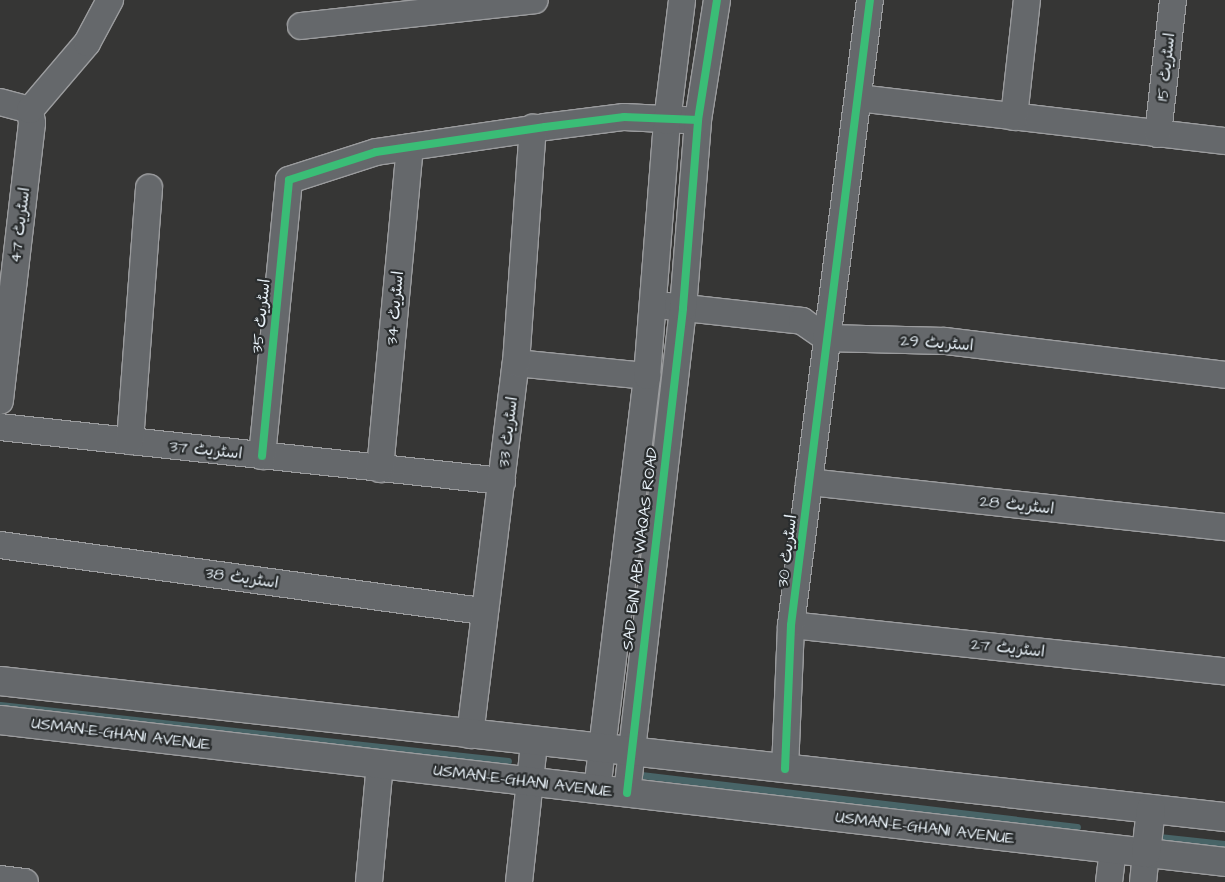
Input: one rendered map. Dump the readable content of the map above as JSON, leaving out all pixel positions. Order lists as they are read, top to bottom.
{
  "streets": {
    "main road": ["USMAN-E-GHANI AVENUE"],
    "street": [
      "اسٹریٹ 15",
      "اسٹریٹ 47",
      "اسٹریٹ 34",
      "اسٹریٹ 35",
      "اسٹریٹ 29",
      "اسٹریٹ 33",
      "اسٹریٹ 37",
      "اسٹریٹ 28",
      "SAD BIN ABI WAQAS ROAD",
      "اسٹریٹ 30",
      "اسٹریٹ 38",
      "اسٹریٹ 27"
    ]
  },
  "crossings": [
    ["اسٹریٹ 34", "اسٹریٹ 35"],
    ["اسٹریٹ 34", "اسٹریٹ 37"],
    ["اسٹریٹ 35", "اسٹریٹ 37"],
    ["اسٹریٹ 29", "اسٹریٹ 30"],
    ["اسٹریٹ 33", "اسٹریٹ 37"],
    ["اسٹریٹ 33", "اسٹریٹ 38"],
    ["اسٹریٹ 28", "اسٹریٹ 30"],
    ["SAD BIN ABI WAQAS ROAD", "USMAN-E-GHANI AVENUE"],
    ["اسٹریٹ 30", "اسٹریٹ 27"]
  ]
}
